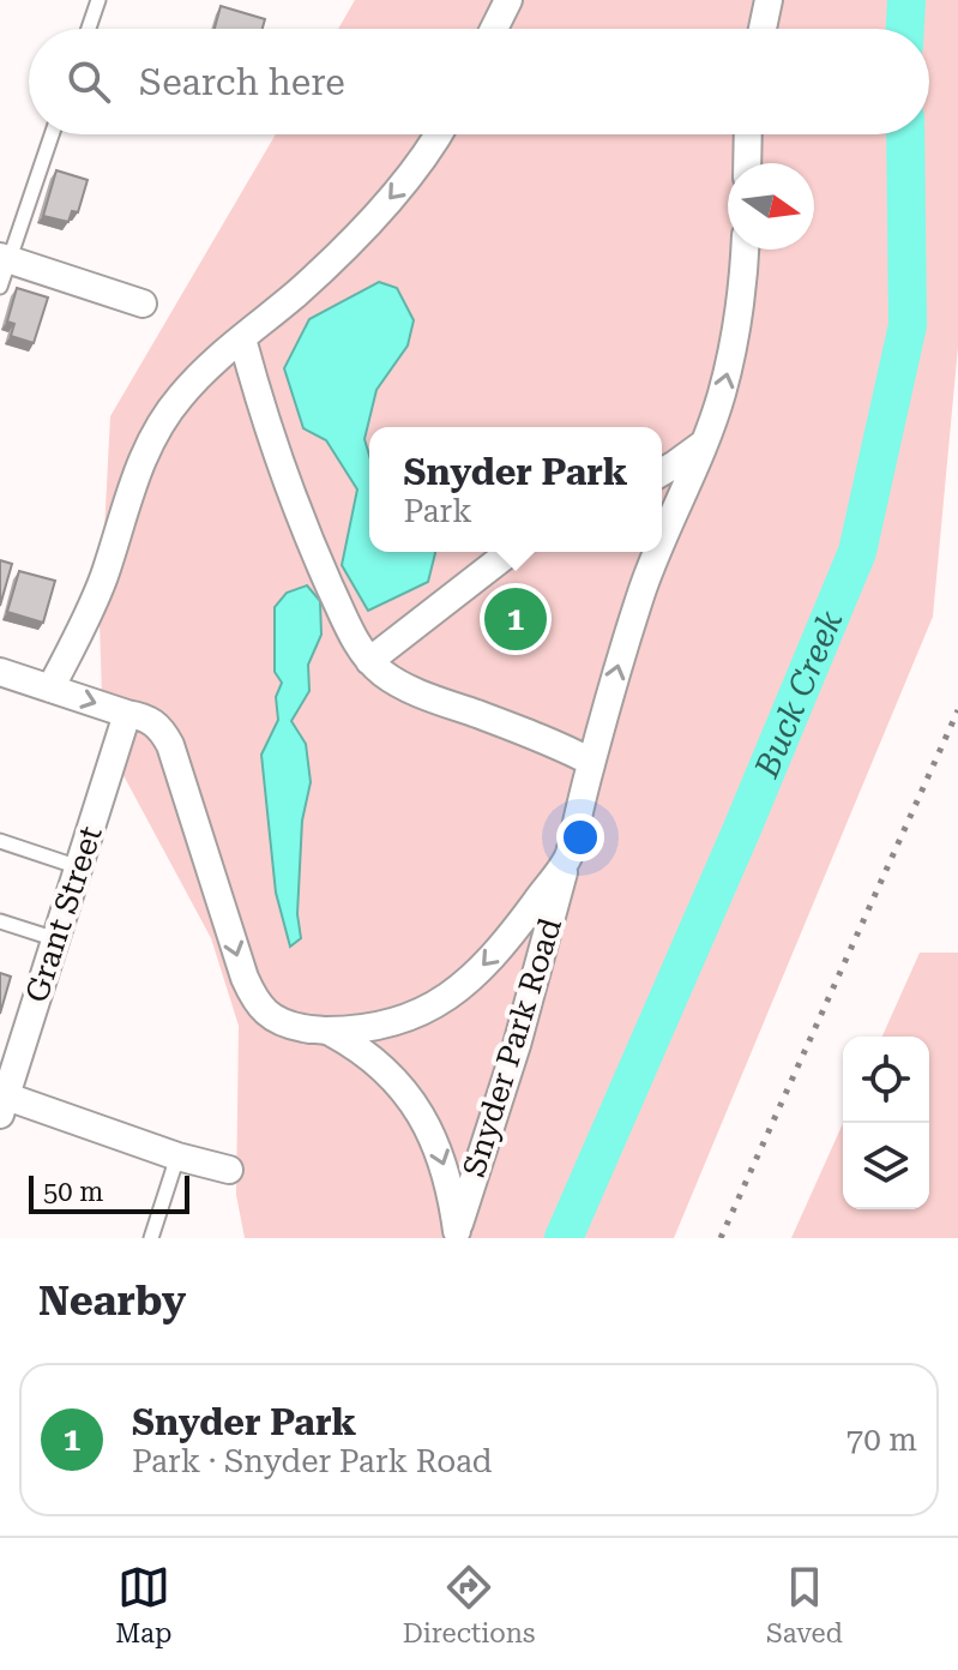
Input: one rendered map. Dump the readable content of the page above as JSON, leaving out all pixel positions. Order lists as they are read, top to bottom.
{
  "streets": {
    "street": ["Grant Street", "Snyder Park Road"]
  },
  "water": ["Buck Creek"],
  "scale_bar": "50 m",
  "north": "right",
  "page": {
    "search": "Search here",
    "popup": ["Snyder Park", "Park"],
    "pins": "1",
    "scale": "50 m",
    "heading": "Nearby",
    "list": [
      {
        "mark": "1",
        "name": "Snyder Park",
        "note": "Park · Snyder Park Road",
        "value": "70 m"
      }
    ],
    "nav": ["Map", "Directions", "Saved"]
  }
}
